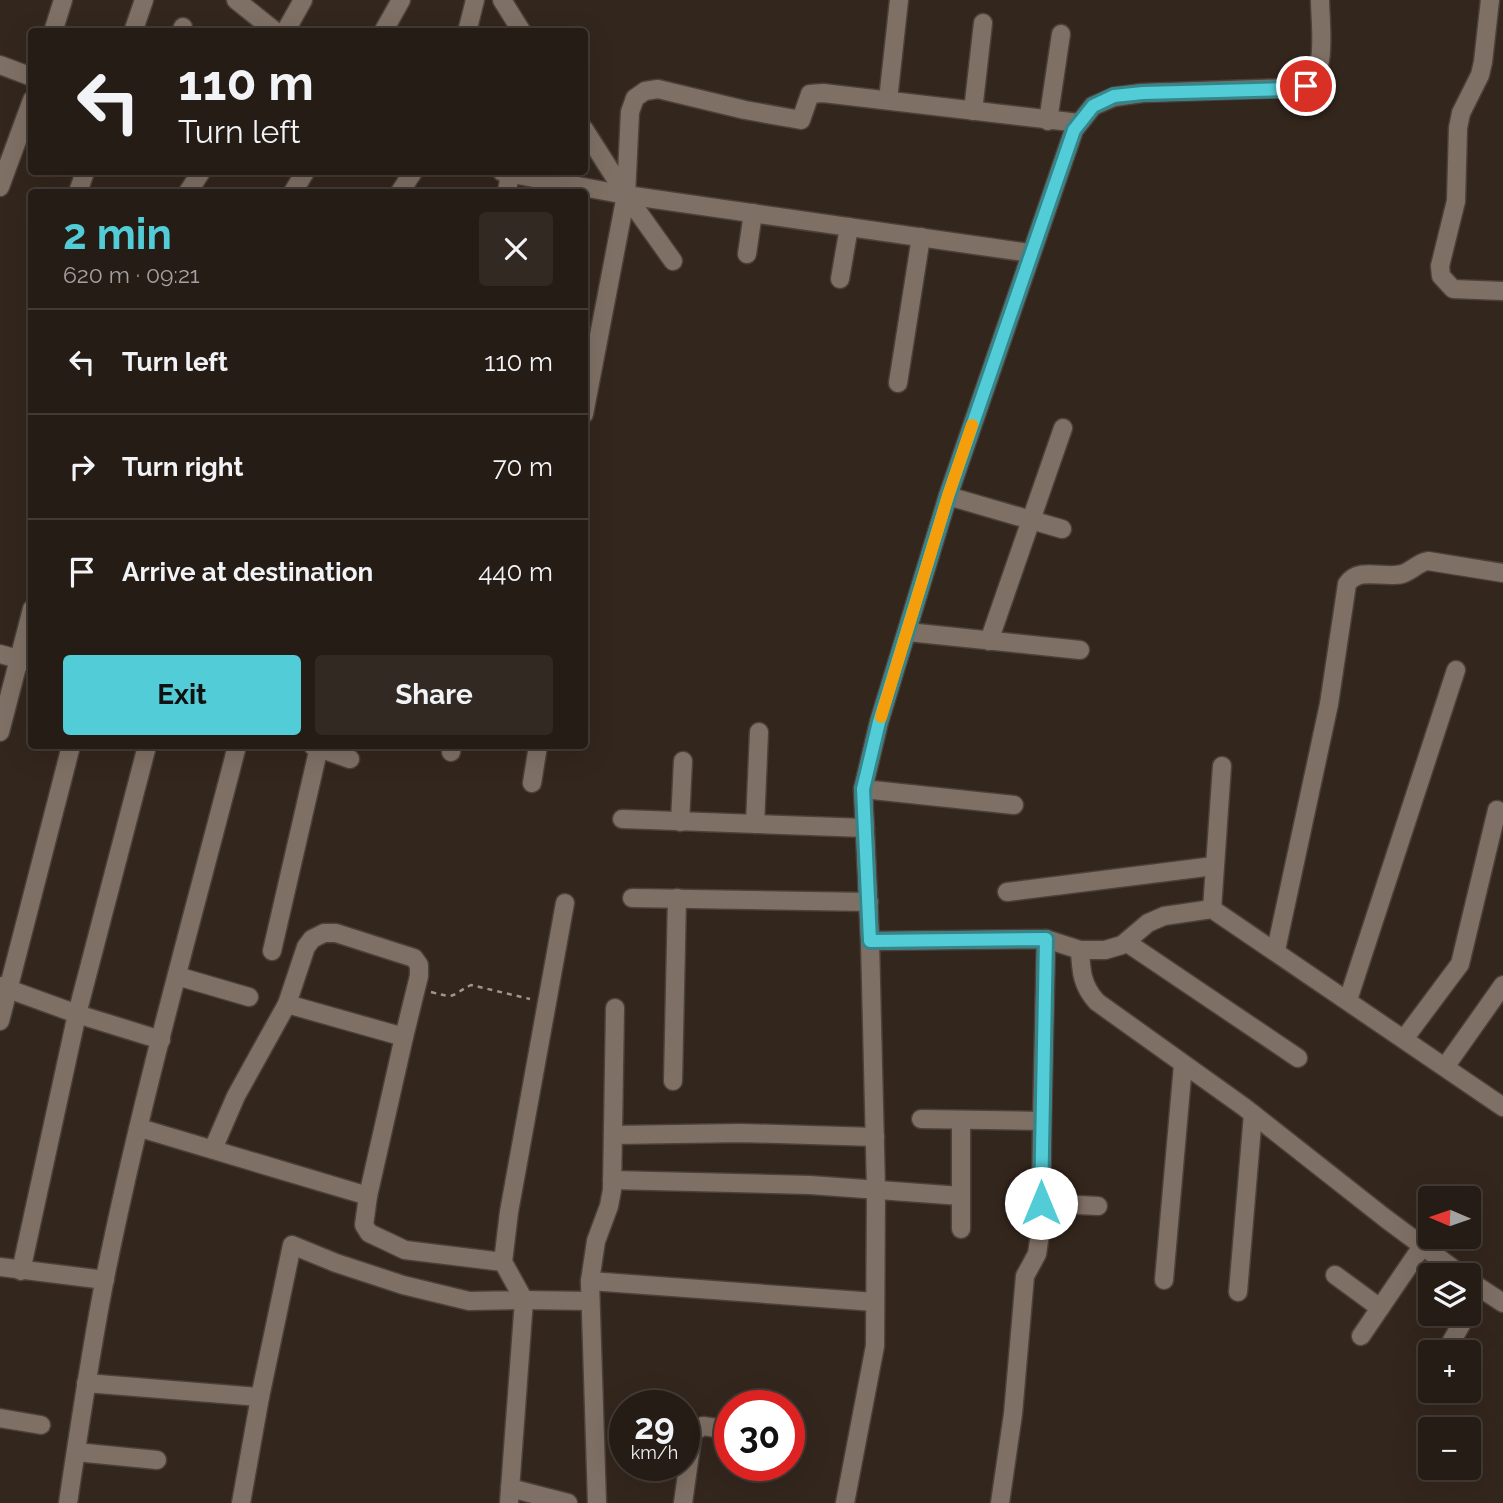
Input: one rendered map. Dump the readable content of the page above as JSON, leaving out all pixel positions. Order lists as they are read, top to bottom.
{
  "north": "left",
  "page": {
    "turn": ["110 m", "Turn left"],
    "heading": ["2 min", "620 m · 09:21"],
    "list": [
      {
        "name": "Turn left",
        "value": "110 m"
      },
      {
        "name": "Turn right",
        "value": "70 m"
      },
      {
        "name": "Arrive at destination",
        "value": "440 m"
      }
    ],
    "buttons": ["Exit", "Share"],
    "map_buttons": ["+", "−"],
    "speed": "29 km/h",
    "limit": "30"
  }
}
